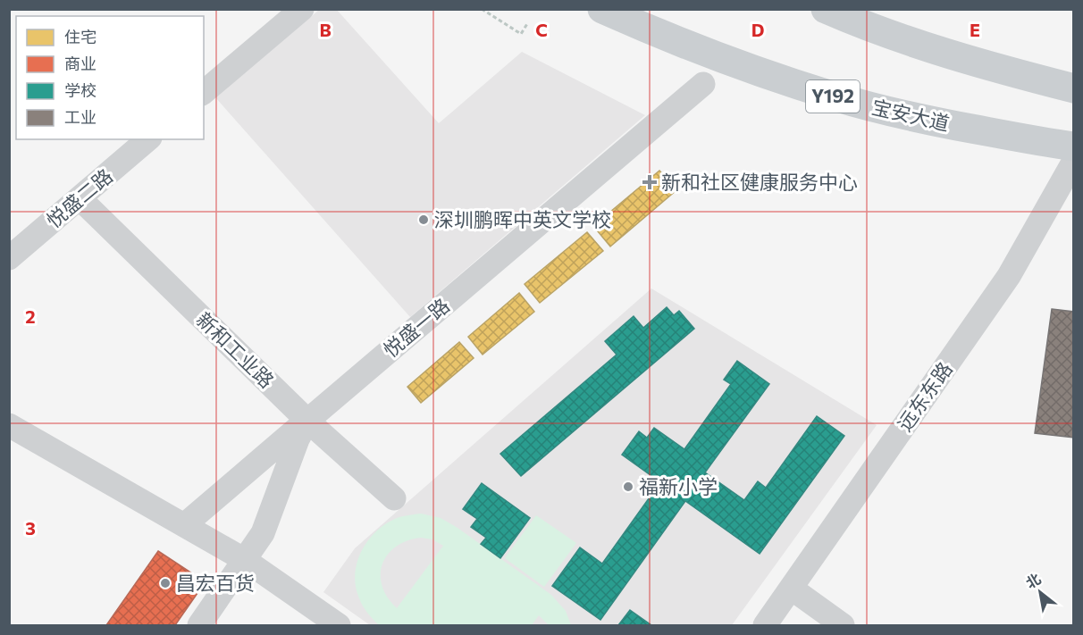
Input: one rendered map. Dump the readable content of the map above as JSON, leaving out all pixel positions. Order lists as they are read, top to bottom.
{
  "streets": {
    "main road": ["Y192", "宝安大道"],
    "street": [
      "悦盛二路",
      "悦盛一路",
      "新和工业路",
      "远东东路"
    ]
  },
  "crossings": [
    ["悦盛二路", "新和工业路"],
    ["悦盛一路", "新和工业路"]
  ],
  "places": {
    "health": ["新和社区健康服务中心"],
    "other": ["深圳鹏晖中英文学校", "福新小学", "昌宏百货"]
  },
  "legend": [
    "住宅",
    "商业",
    "学校",
    "工业"
  ],
  "north": "top left",
  "grid": {
    "columns": [
      "B",
      "C",
      "D",
      "E"
    ],
    "rows": ["2", "3"]
  }
}
